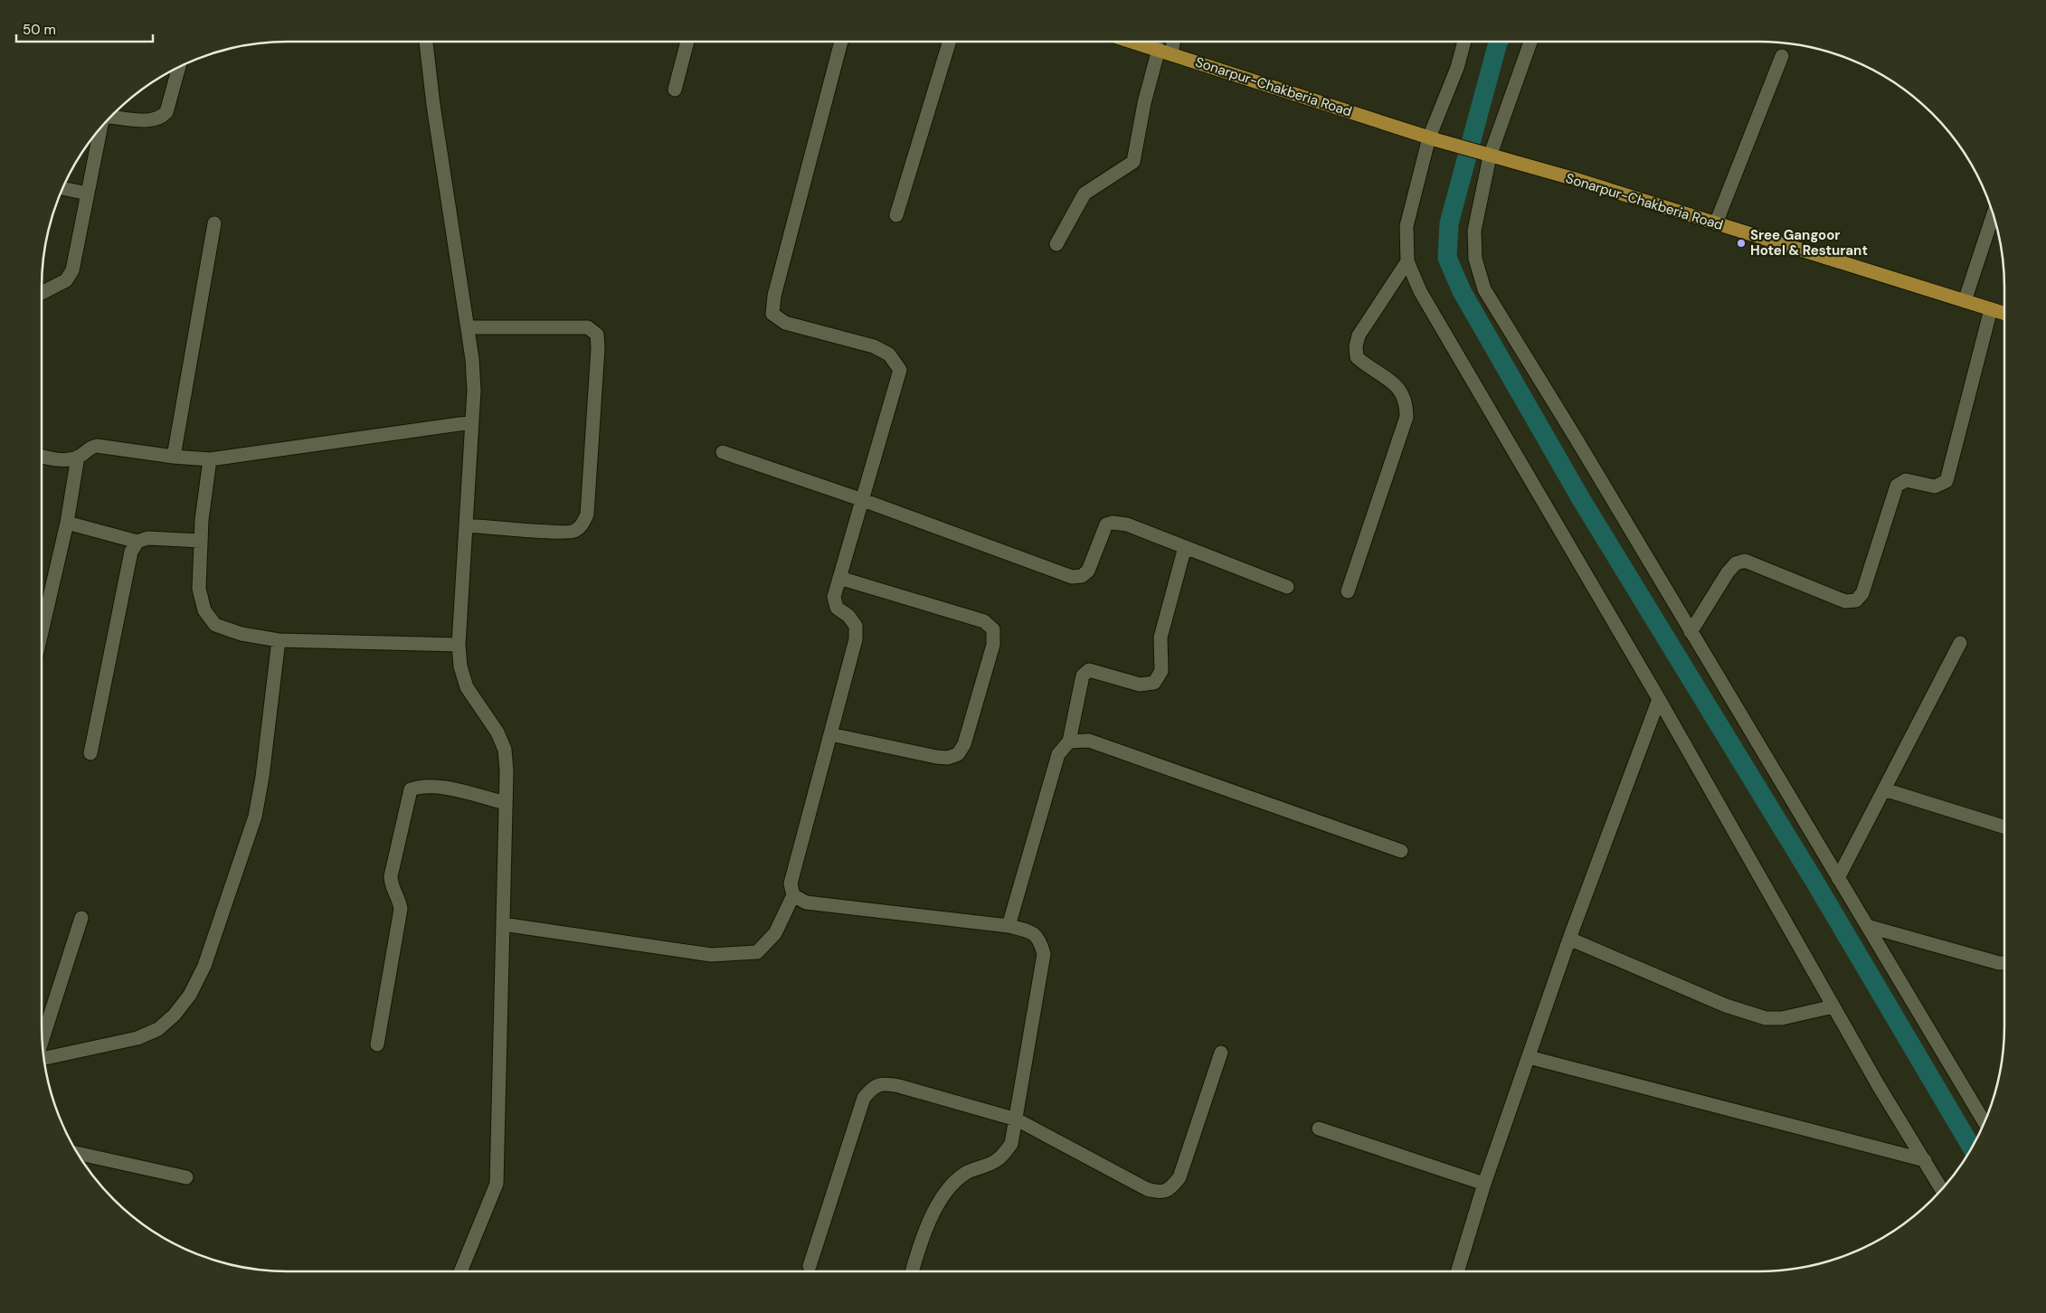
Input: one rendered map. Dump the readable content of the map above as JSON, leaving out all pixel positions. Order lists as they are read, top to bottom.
{
  "streets": {
    "main road": ["Sonarpur-Chakberia Road"]
  },
  "places": ["Sree Gangoor Hotel & Resturant"],
  "scale_bar": "50 m"
}
